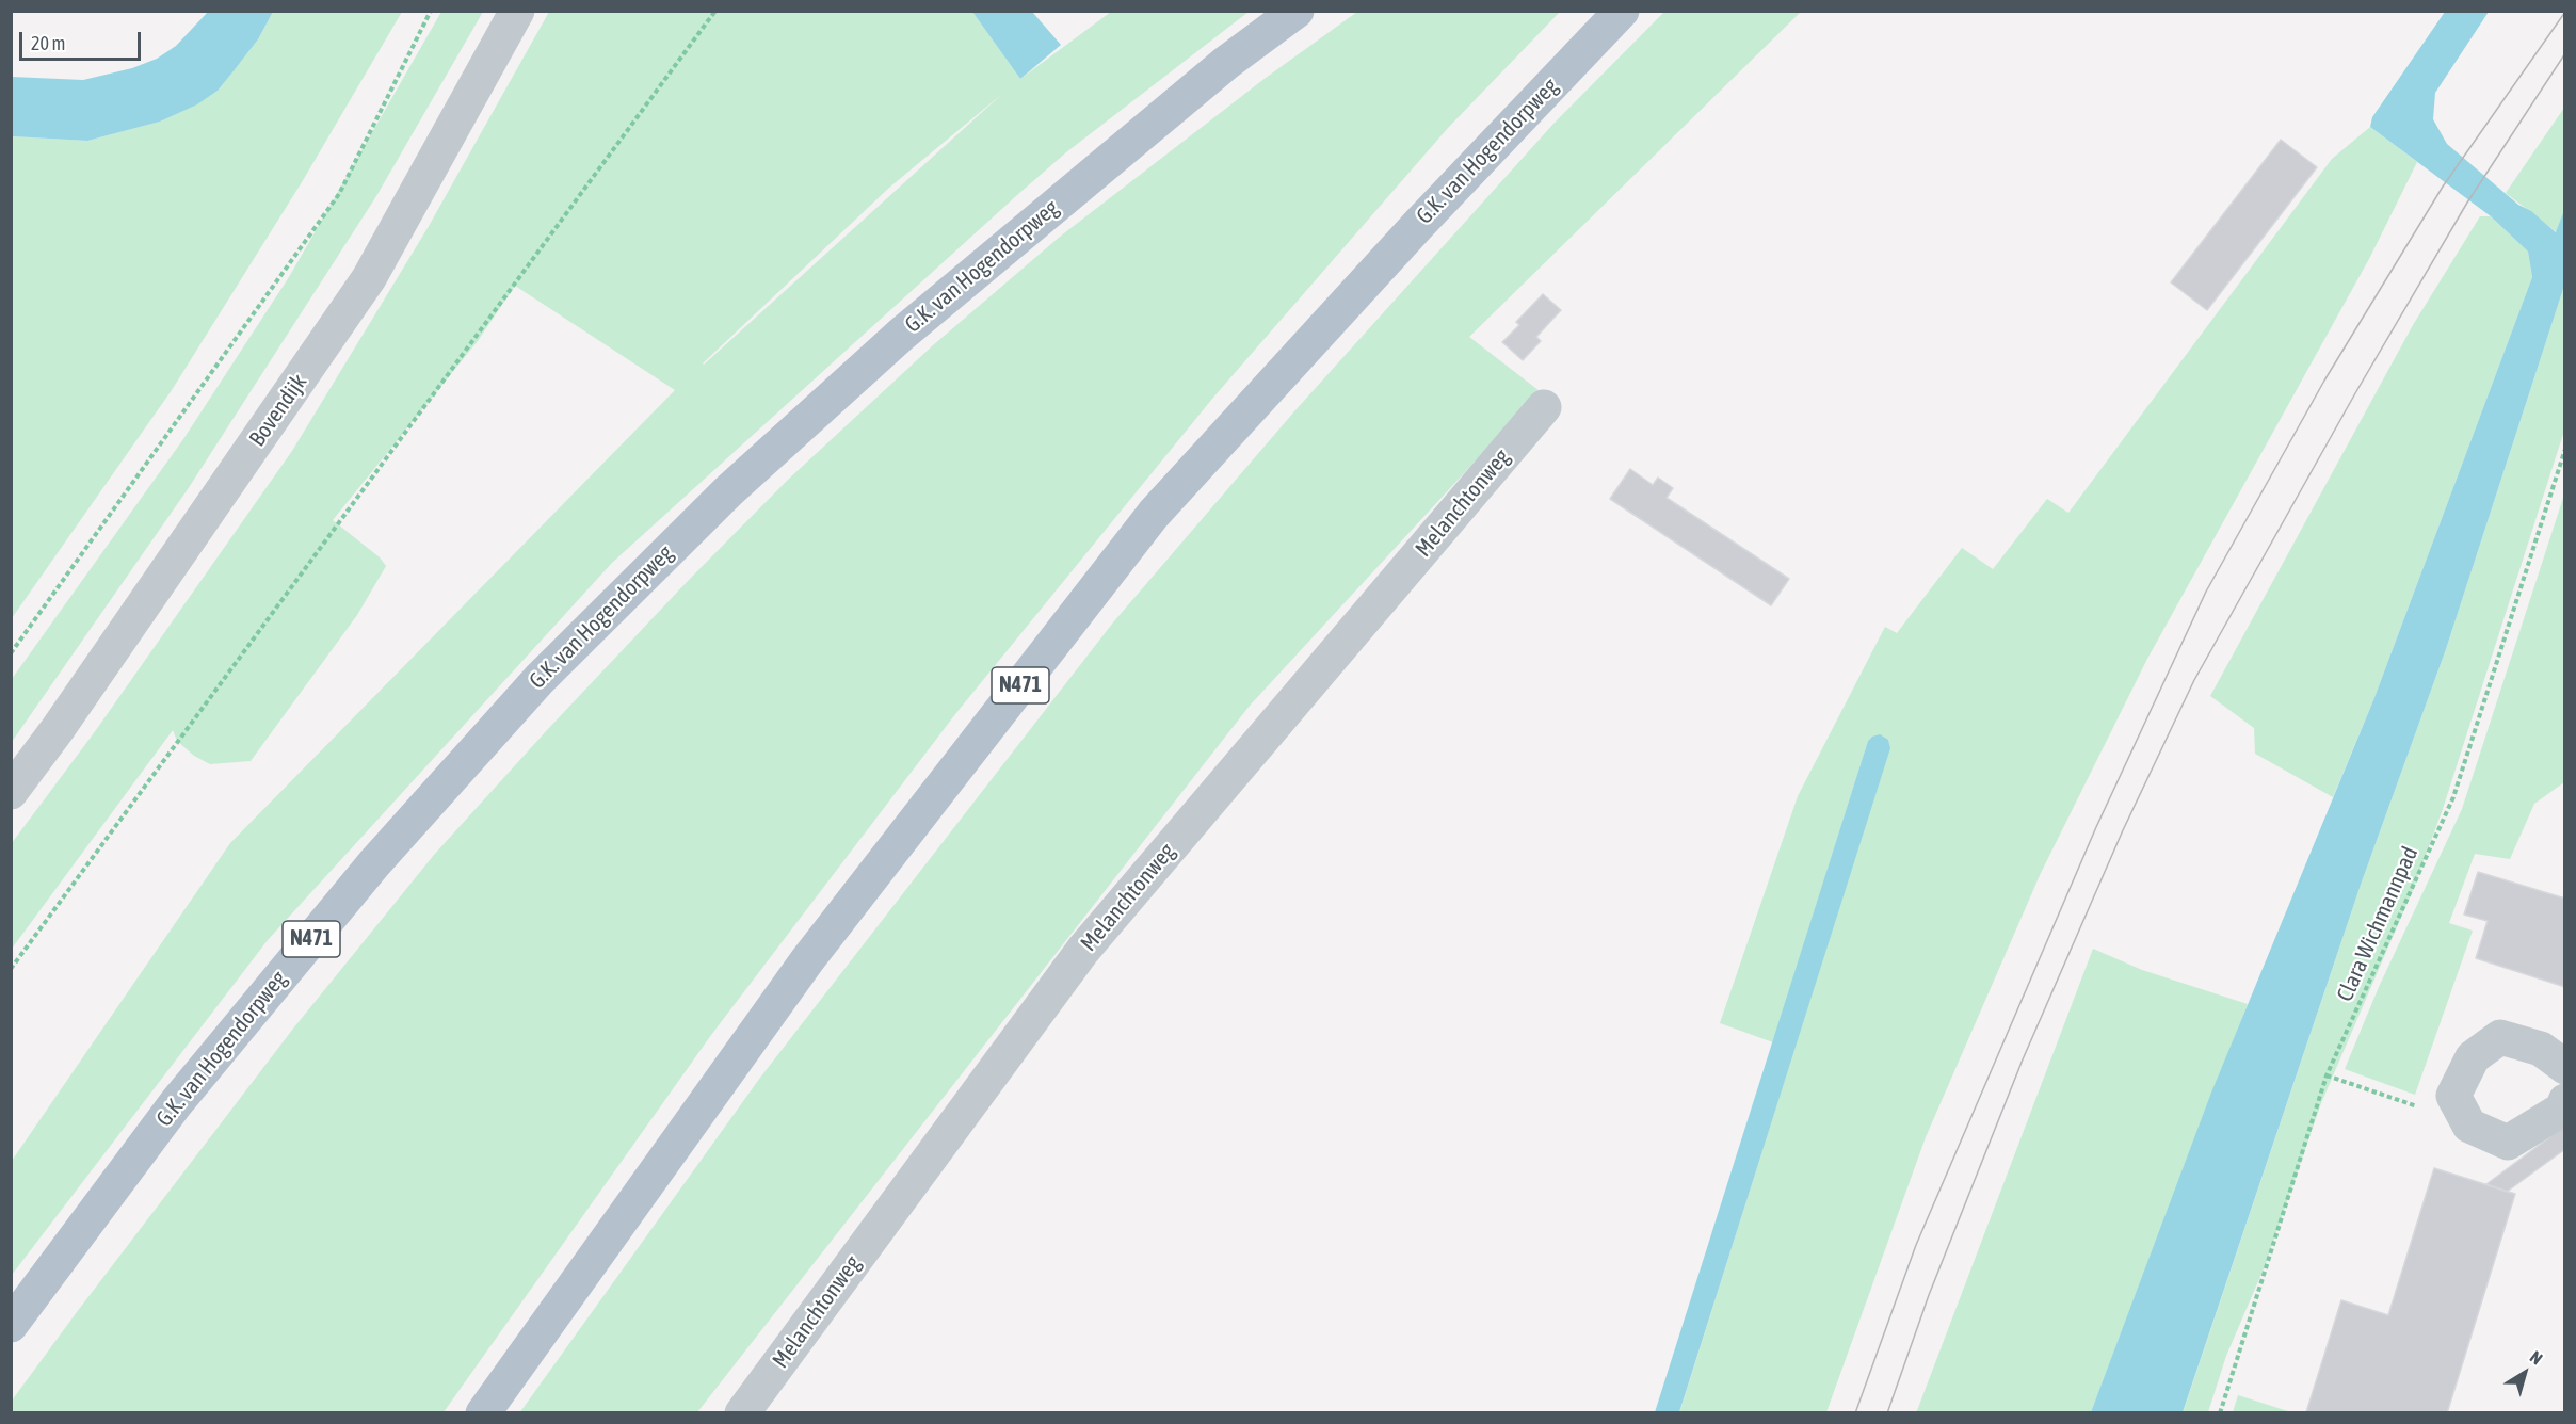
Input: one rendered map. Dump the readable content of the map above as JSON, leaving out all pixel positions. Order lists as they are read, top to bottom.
{
  "streets": {
    "main road": ["G.K. van Hogendorpweg", "N471"],
    "street": ["Bovendijk", "Melanchtonweg"],
    "path": ["Clara Wichmannpad"]
  },
  "scale_bar": "20 m",
  "north": "top right"
}
